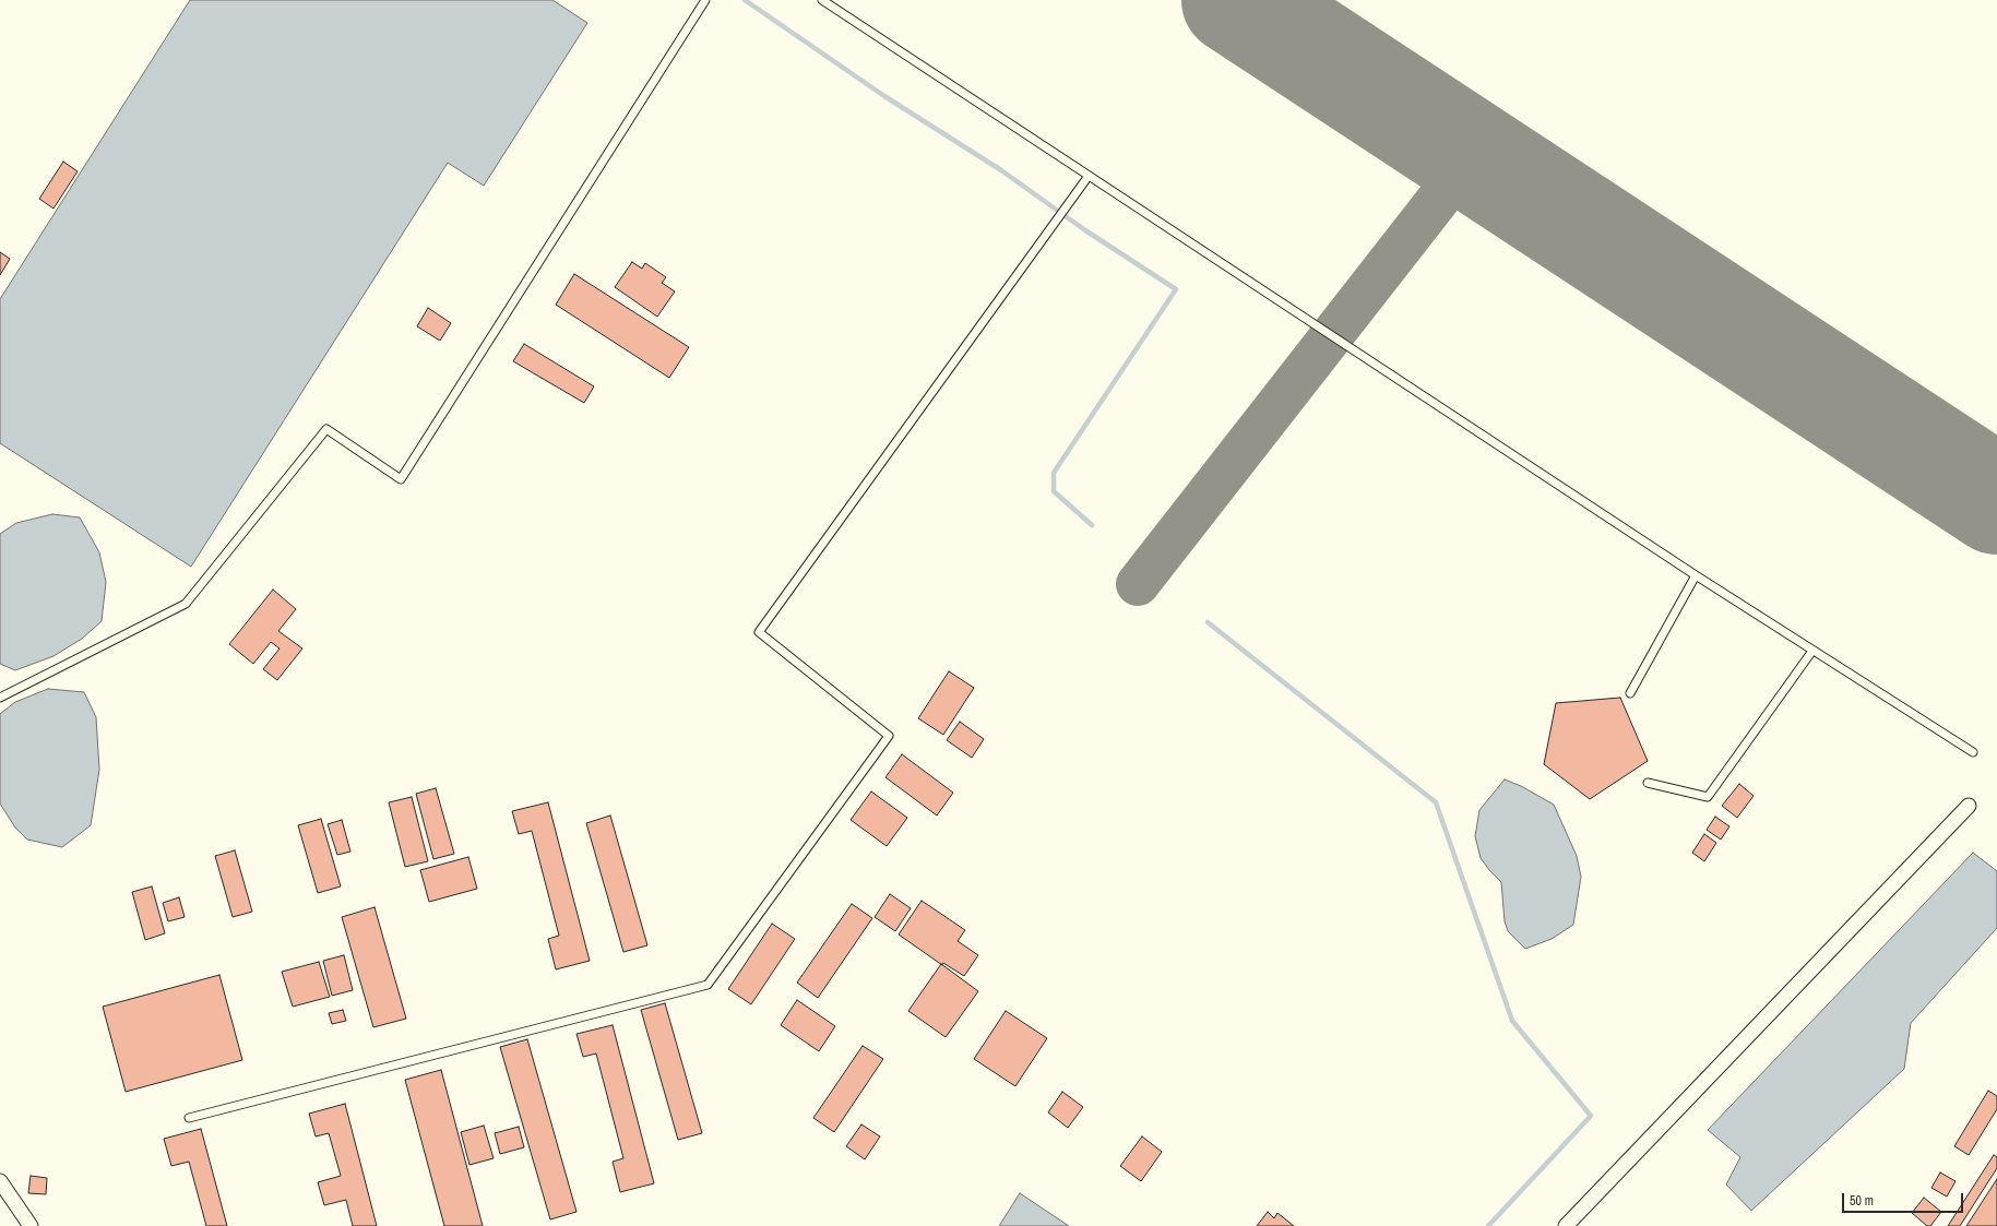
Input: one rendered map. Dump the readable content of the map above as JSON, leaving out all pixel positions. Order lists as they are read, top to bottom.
{
  "scale_bar": "50 m"
}
